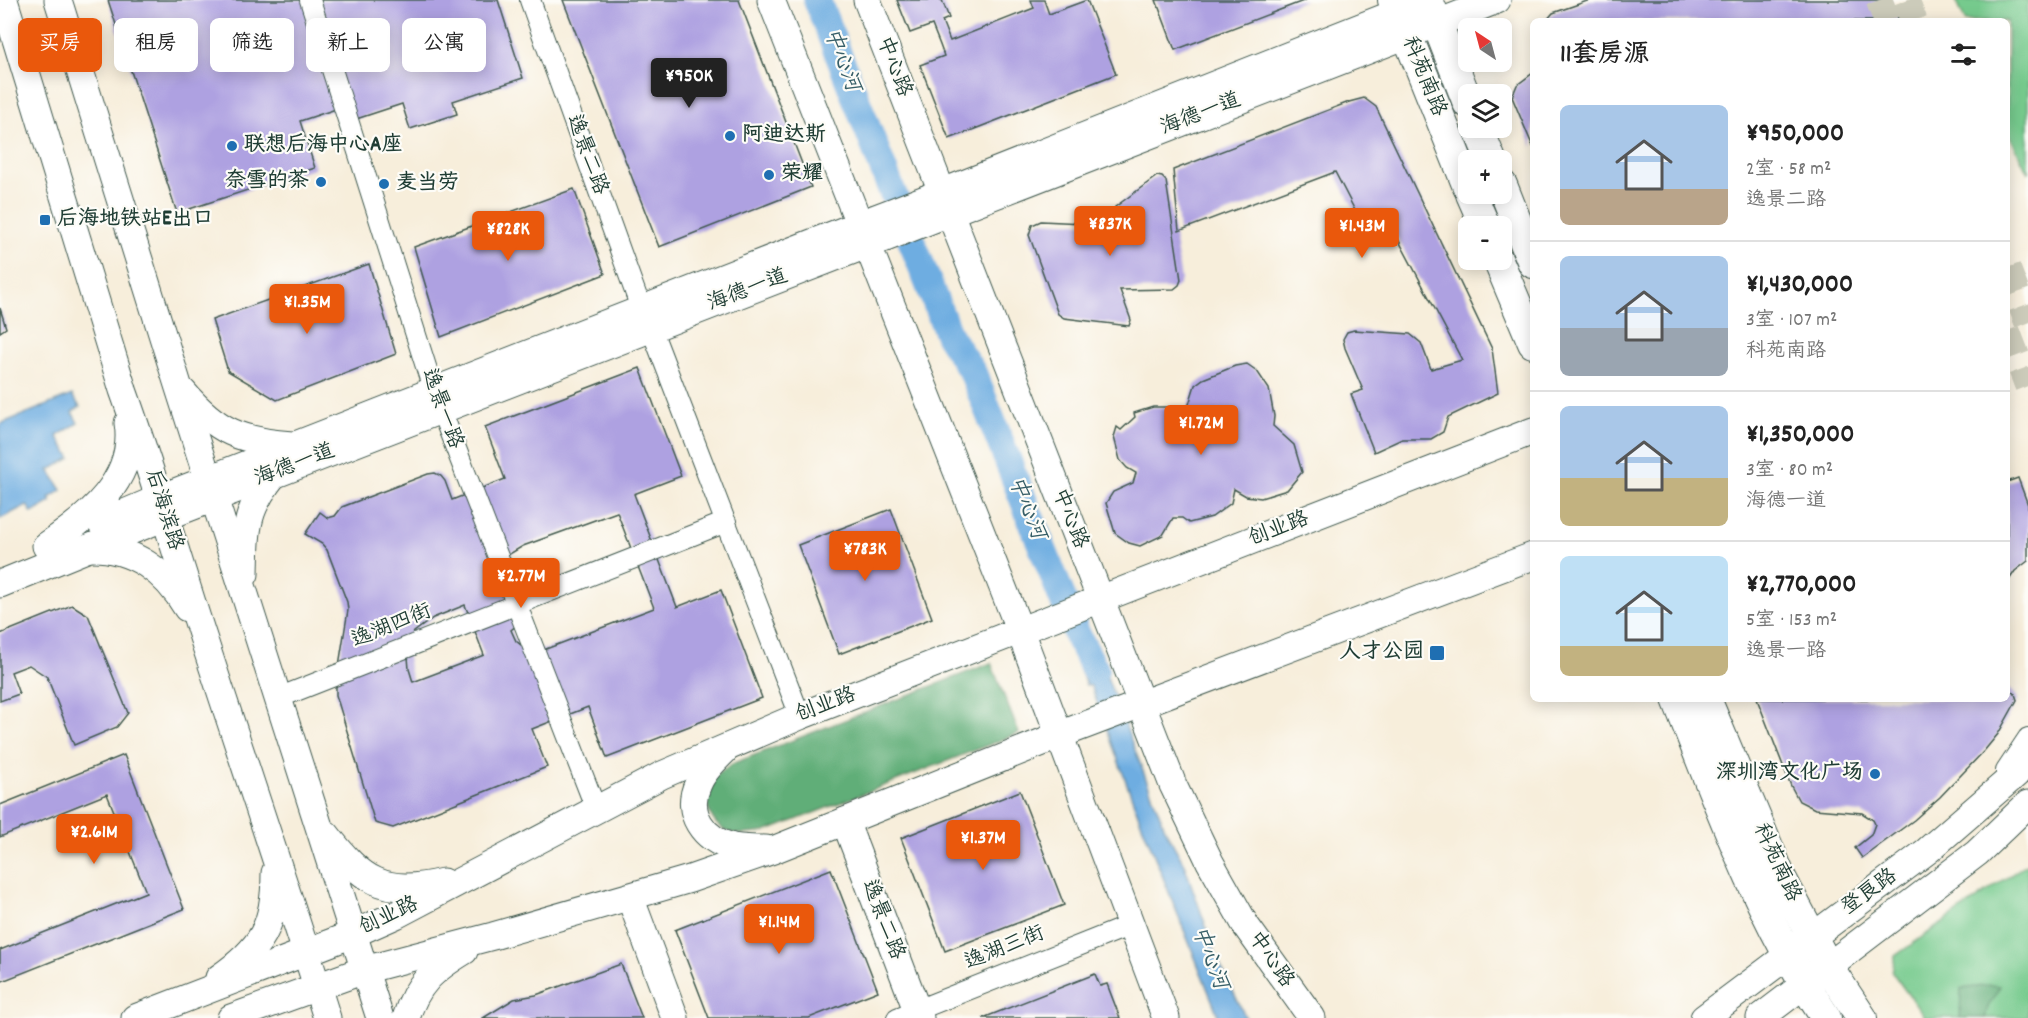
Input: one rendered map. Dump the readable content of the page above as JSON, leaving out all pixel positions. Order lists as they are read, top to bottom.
{
  "streets": {
    "main road": [
      "中心路",
      "科苑南路",
      "海德一道",
      "逸景二路",
      "后海滨路",
      "创业路",
      "登良路"
    ],
    "street": ["逸景一路", "逸湖四街", "逸湖三街"]
  },
  "crossings": [
    ["中心路", "海德一道"],
    ["中心路", "创业路"],
    ["科苑南路", "海德一道"],
    ["科苑南路", "登良路"],
    ["海德一道", "逸景二路"],
    ["海德一道", "逸景一路"],
    ["海德一道", "后海滨路"],
    ["逸景二路", "创业路"],
    ["逸景二路", "逸湖四街"],
    ["逸景二路", "逸湖三街"],
    ["逸景一路", "创业路"],
    ["逸景一路", "逸湖四街"],
    ["后海滨路", "创业路"]
  ],
  "water": ["中心河"],
  "places": {
    "other": [
      "阿迪达斯",
      "联想后海中心A座",
      "荣耀",
      "奈雪的茶",
      "麦当劳",
      "深圳湾文化广场"
    ],
    "transit": ["后海地铁站E出口", "人才公园"]
  },
  "north": "top left",
  "page": {
    "map_buttons": ["+", "−"],
    "chip": [
      "买房",
      "租房",
      "筛选",
      "新上",
      "公寓"
    ],
    "heading": "11套房源",
    "price": [
      "¥950K",
      "¥837K",
      "¥1.43M",
      "¥828K",
      "¥1.35M",
      "¥1.72M",
      "¥783K",
      "¥2.77M",
      "¥2.61M",
      "¥1.37M",
      "¥1.14M"
    ],
    "list": [
      {
        "name": "¥950,000",
        "note": "2室 · 58 m² · 逸景二路"
      },
      {
        "name": "¥1,430,000",
        "note": "3室 · 107 m² · 科苑南路"
      },
      {
        "name": "¥1,350,000",
        "note": "3室 · 80 m² · 海德一道"
      },
      {
        "name": "¥2,770,000",
        "note": "5室 · 153 m² · 逸景一路"
      }
    ]
  }
}
